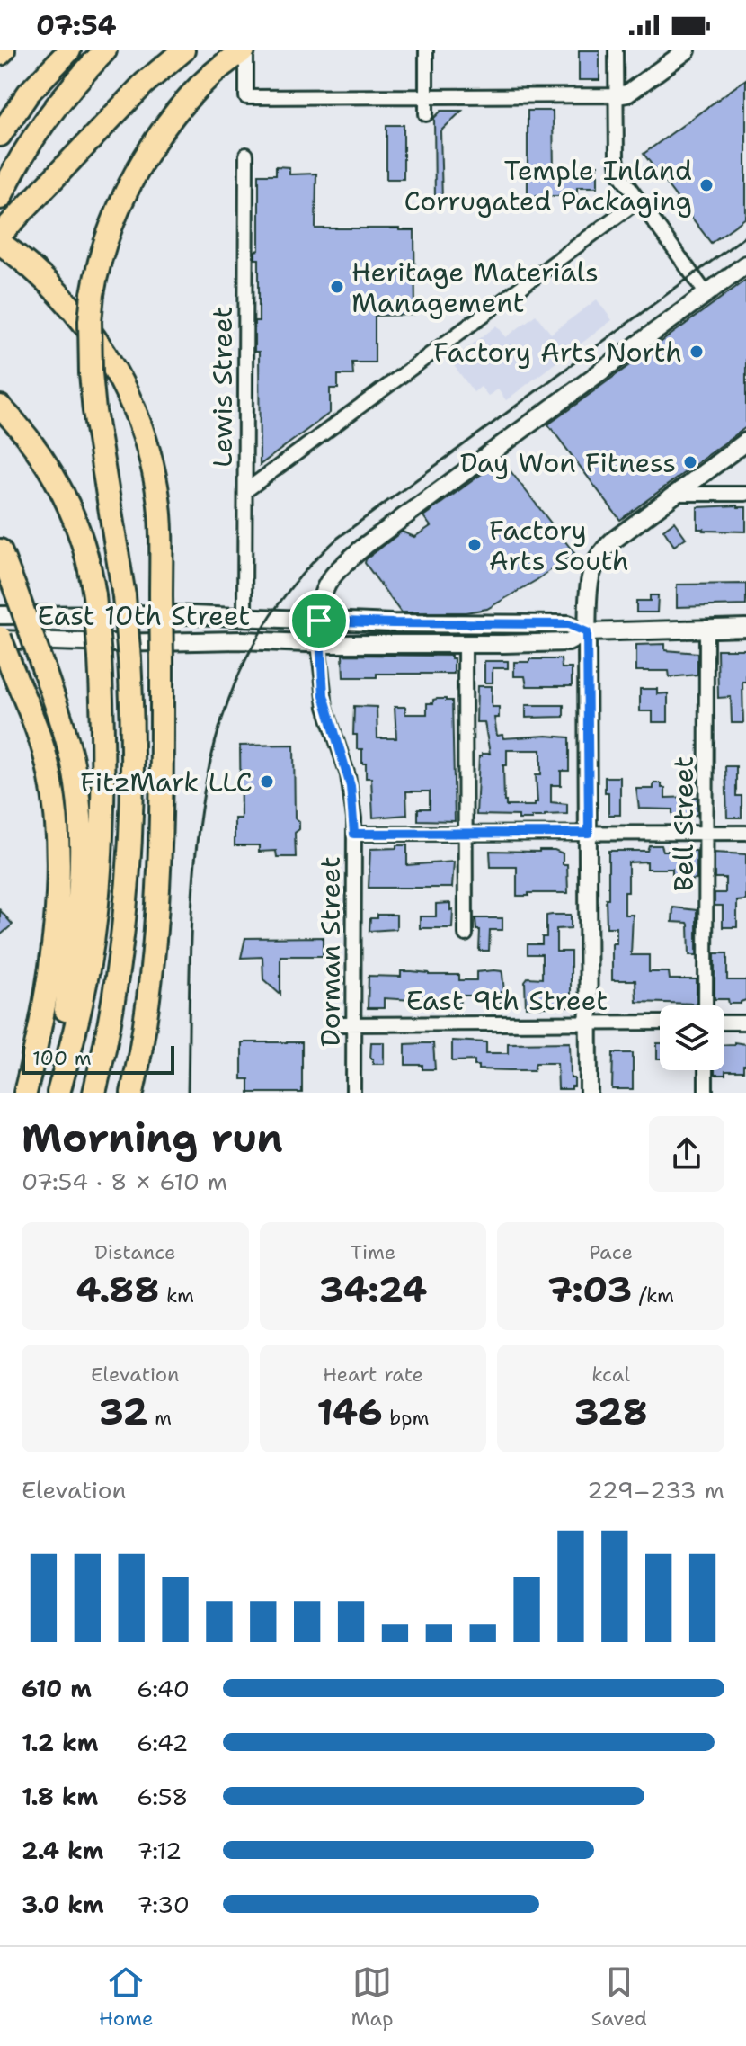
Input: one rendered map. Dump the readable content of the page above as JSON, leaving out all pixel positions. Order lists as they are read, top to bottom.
{
  "streets": {
    "street": [
      "Lewis Street",
      "East 10th Street",
      "Bell Street",
      "Dorman Street",
      "East 9th Street"
    ]
  },
  "crossings": [
    ["Lewis Street", "East 10th Street"],
    ["East 10th Street", "Bell Street"],
    ["East 10th Street", "Dorman Street"],
    ["Dorman Street", "East 9th Street"]
  ],
  "places": [
    "Temple Inland Corrugated Packaging",
    "Heritage Materials Management",
    "Factory Arts North",
    "Day Won Fitness",
    "Factory Arts South",
    "FitzMark LLC"
  ],
  "scale_bar": "100 m",
  "page": {
    "status": "07:54",
    "scale": "100 m",
    "heading": ["Morning run", "07:54 · 8 × 610 m"],
    "stats": [
      ["Distance", "4.88 km"],
      ["Time", "34:24"],
      ["Pace", "7:03 /km"],
      ["Elevation", "32 m"],
      ["Heart rate", "146 bpm"],
      ["kcal", "328"]
    ],
    "chart": ["Elevation", "229–233 m"],
    "list": [
      {
        "name": "610 m",
        "note": "6:40"
      },
      {
        "name": "1.2 km",
        "note": "6:42"
      },
      {
        "name": "1.8 km",
        "note": "6:58"
      },
      {
        "name": "2.4 km",
        "note": "7:12"
      },
      {
        "name": "3.0 km",
        "note": "7:30"
      }
    ],
    "tabs": ["Home", "Map", "Saved"]
  }
}
